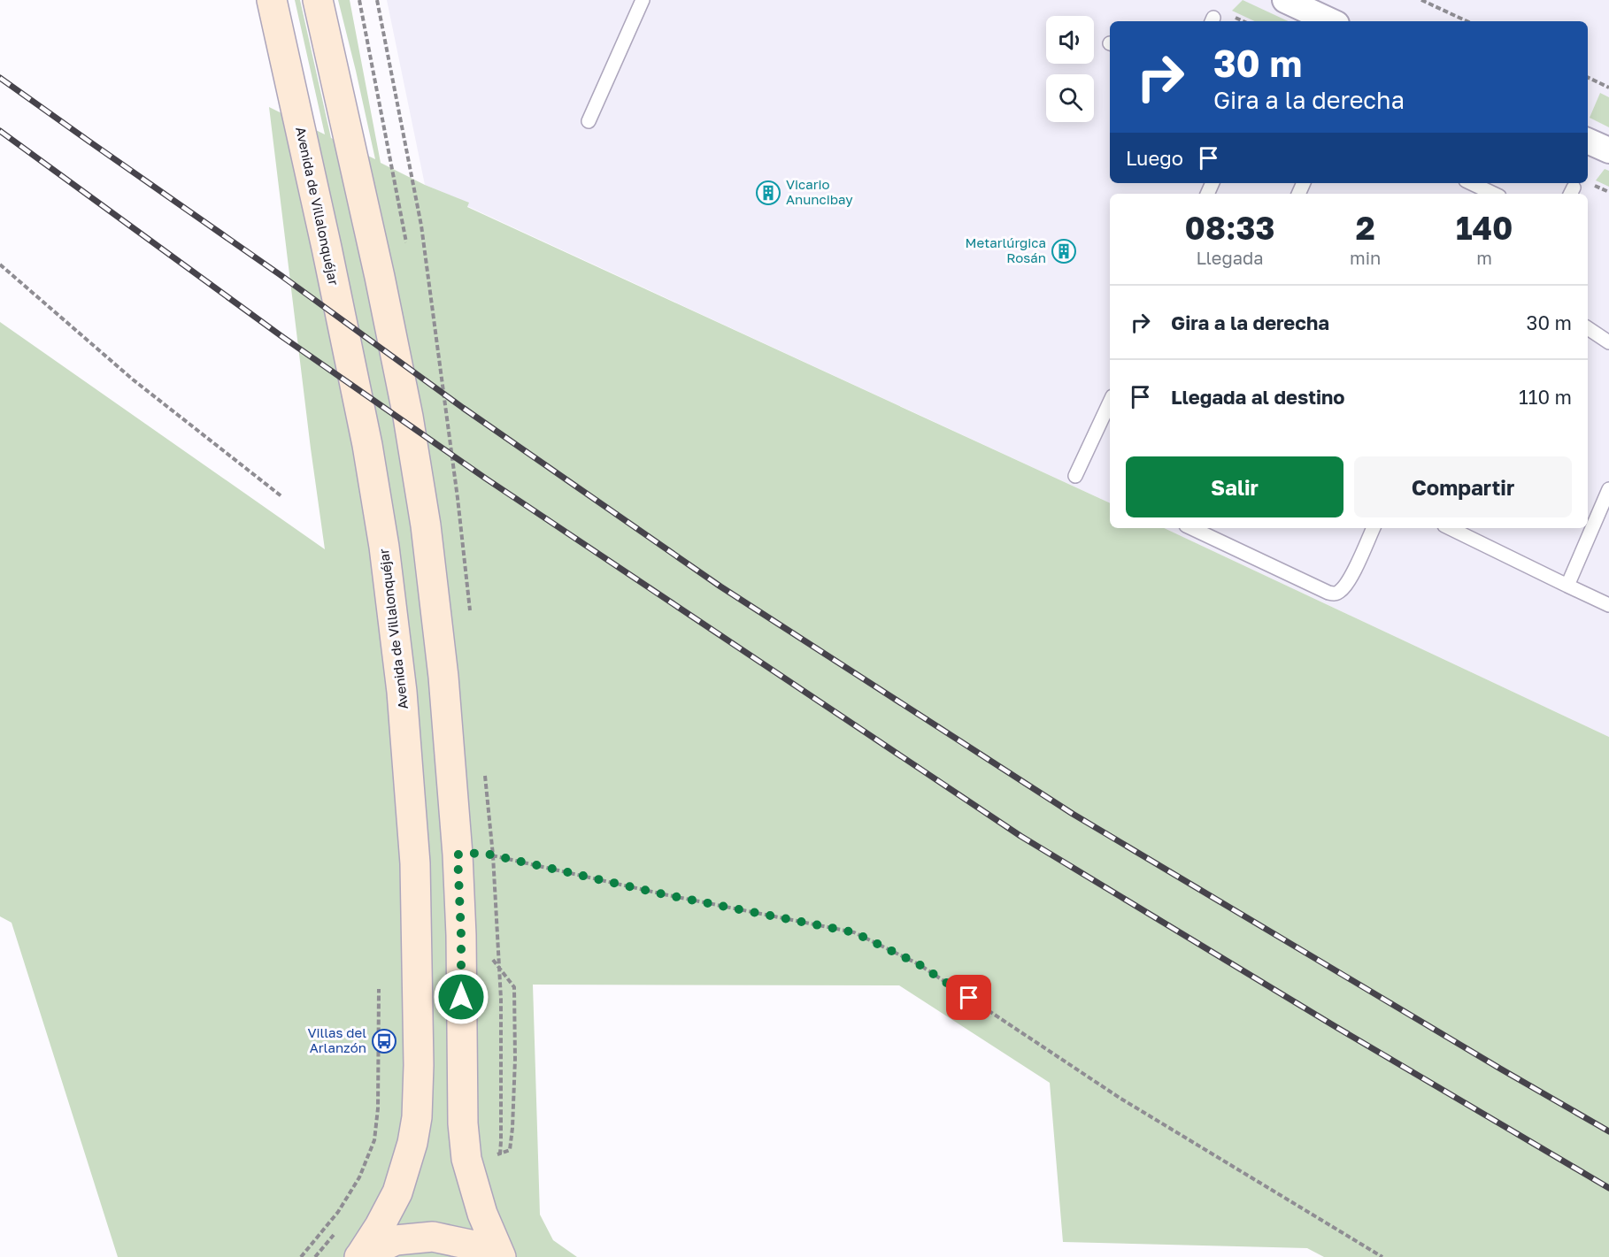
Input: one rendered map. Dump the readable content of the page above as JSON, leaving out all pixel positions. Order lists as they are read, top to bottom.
{
  "streets": {
    "street": ["Avenida de Villalonquéjar"]
  },
  "places": {
    "building": ["Vicario Anuncibay", "Metarlúrgica Rosán"],
    "bus stop": ["Villas del Arlanzón"]
  },
  "page": {
    "turn": ["30 m", "Gira a la derecha"],
    "then": "Luego",
    "eta": [
      "08:33",
      "Llegada",
      "2",
      "min",
      "140",
      "m"
    ],
    "list": [
      {
        "name": "Gira a la derecha",
        "value": "30 m"
      },
      {
        "name": "Llegada al destino",
        "value": "110 m"
      }
    ],
    "buttons": ["Salir", "Compartir"]
  }
}
